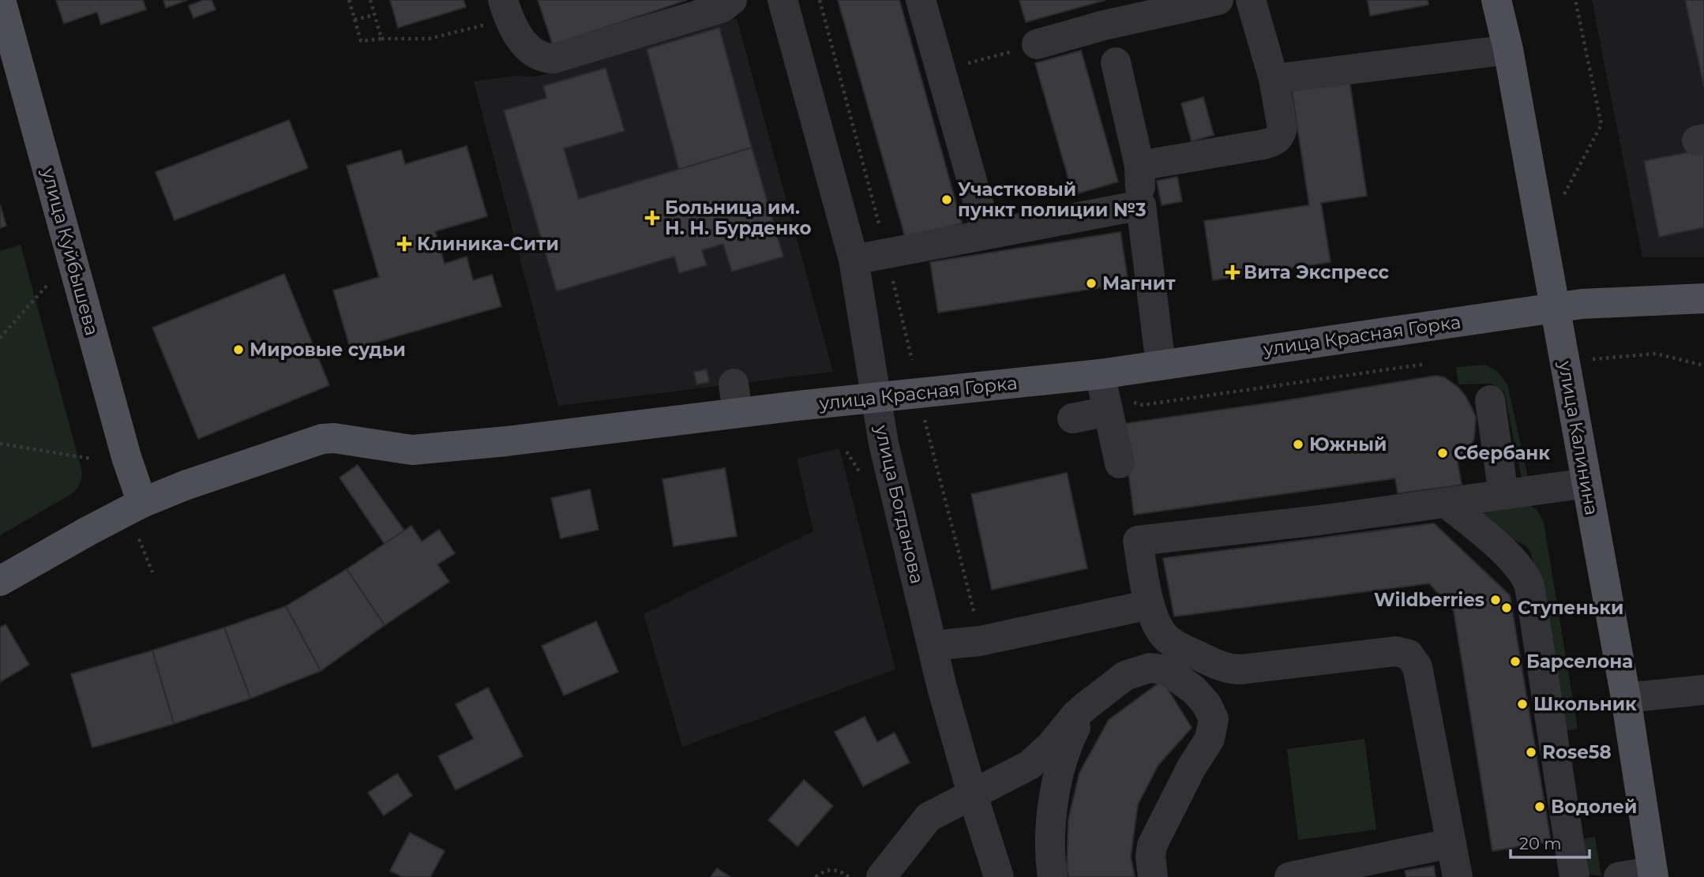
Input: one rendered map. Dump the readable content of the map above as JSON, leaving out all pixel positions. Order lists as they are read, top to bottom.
{
  "streets": {
    "main road": ["улица Куйбышева", "улица Красная Горка", "улица Калинина"],
    "street": ["улица Богданова"]
  },
  "crossings": [
    ["улица Куйбышева", "улица Красная Горка"],
    ["улица Красная Горка", "улица Калинина"],
    ["улица Красная Горка", "улица Богданова"]
  ],
  "places": {
    "other": [
      "Участковый пункт полиции №3",
      "Магнит",
      "Мировые судьи",
      "Южный",
      "Сбербанк",
      "Wildberries",
      "Ступеньки",
      "Барселона",
      "Школьник",
      "Rose58",
      "Водолей"
    ],
    "health": ["Больница им. Н. Н. Бурденко", "Клиника-Сити", "Вита Экспресс"]
  },
  "scale_bar": "20 m"
}
